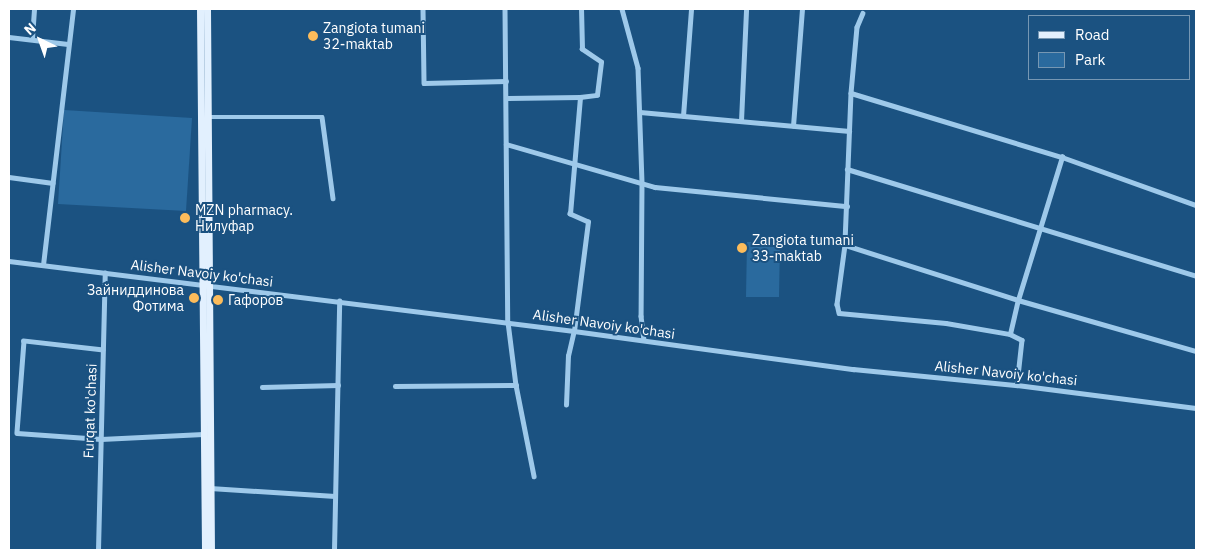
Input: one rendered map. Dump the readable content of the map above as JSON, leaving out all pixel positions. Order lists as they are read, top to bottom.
{
  "streets": {
    "street": ["Alisher Navoiy ko'chasi", "Furqat ko'chasi"]
  },
  "crossings": [
    ["Alisher Navoiy ko'chasi", "Furqat ko'chasi"]
  ],
  "places": [
    "Zangiota tumani 32-maktab",
    "MZN pharmacy. Нилуфар",
    "Zangiota tumani 33-maktab",
    "Зайниддинова Фотима",
    "Гафоров"
  ],
  "legend": ["Road", "Park"],
  "north": "top left"
}
